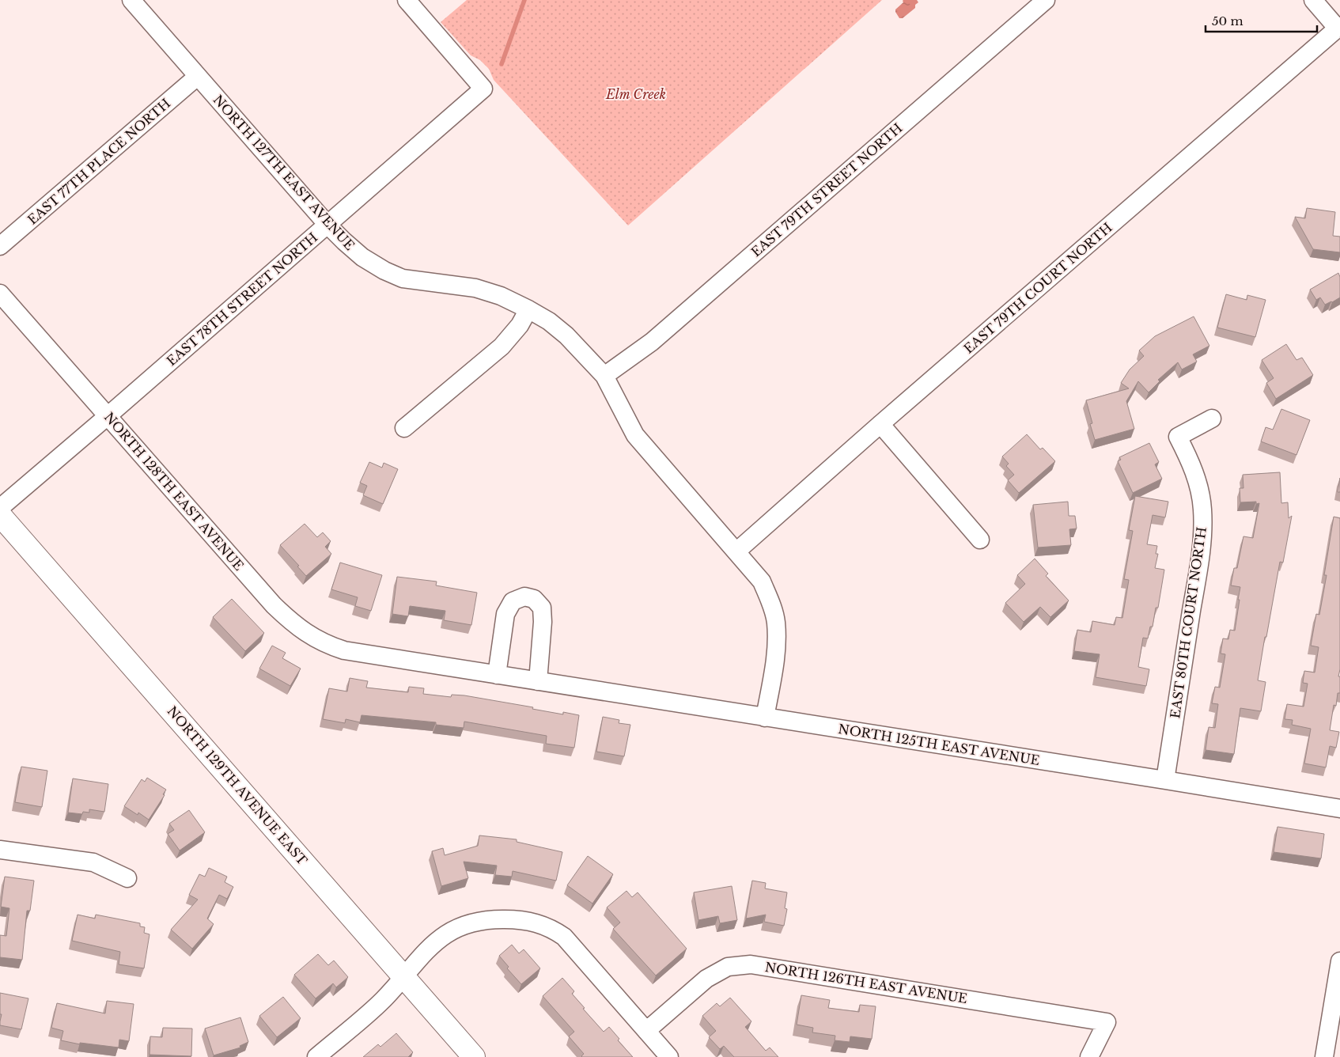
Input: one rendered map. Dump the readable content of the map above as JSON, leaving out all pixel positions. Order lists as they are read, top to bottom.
{
  "streets": {
    "main road": ["NORTH 129TH AVENUE EAST"],
    "street": [
      "EAST 77TH PLACE NORTH",
      "NORTH 127TH EAST AVENUE",
      "EAST 79TH STREET NORTH",
      "EAST 79TH COURT NORTH",
      "EAST 78TH STREET NORTH",
      "NORTH 128TH EAST AVENUE",
      "EAST 80TH COURT NORTH",
      "NORTH 125TH EAST AVENUE",
      "NORTH 126TH EAST AVENUE"
    ]
  },
  "crossings": [
    ["EAST 77TH PLACE NORTH", "NORTH 127TH EAST AVENUE"],
    ["NORTH 127TH EAST AVENUE", "EAST 79TH STREET NORTH"],
    ["NORTH 127TH EAST AVENUE", "EAST 79TH COURT NORTH"],
    ["NORTH 127TH EAST AVENUE", "EAST 78TH STREET NORTH"],
    ["NORTH 127TH EAST AVENUE", "NORTH 125TH EAST AVENUE"],
    ["EAST 78TH STREET NORTH", "NORTH 128TH EAST AVENUE"],
    ["NORTH 128TH EAST AVENUE", "NORTH 125TH EAST AVENUE"],
    ["EAST 80TH COURT NORTH", "NORTH 125TH EAST AVENUE"]
  ],
  "parks": ["Elm Creek"],
  "scale_bar": "50 m"
}
